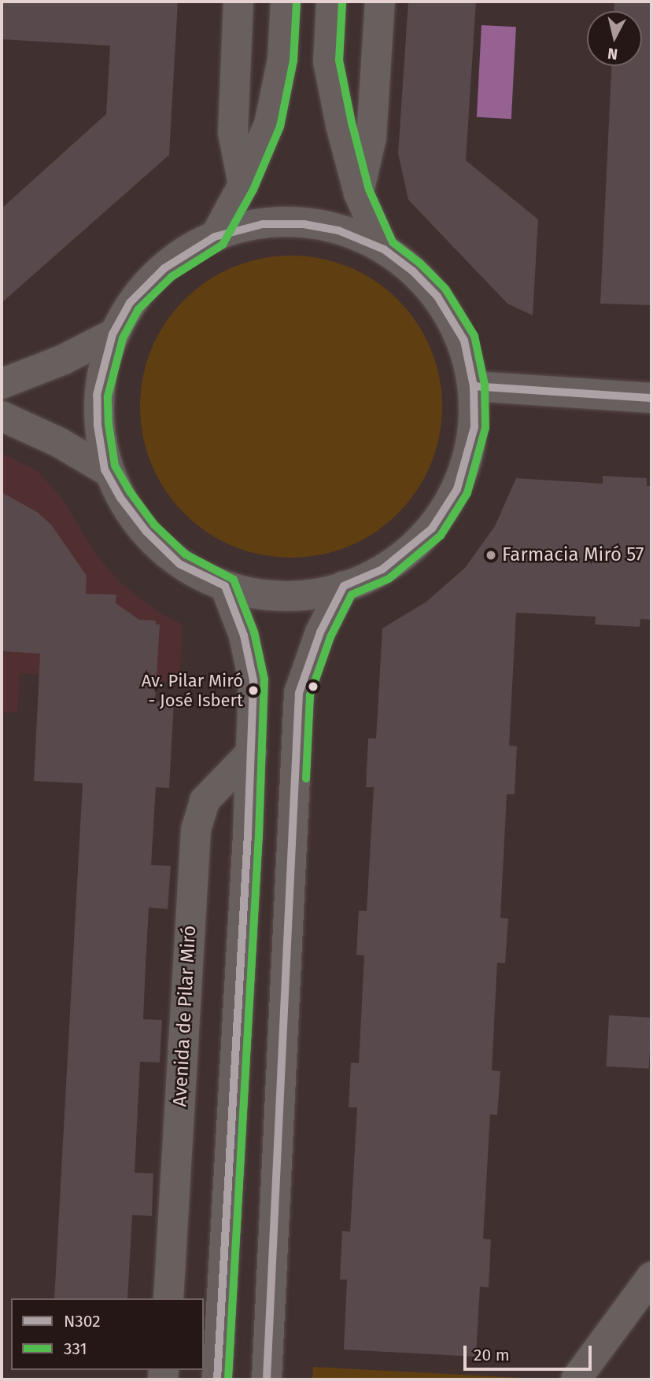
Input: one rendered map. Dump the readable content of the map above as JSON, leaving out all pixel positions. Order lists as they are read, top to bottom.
{
  "streets": {
    "street": ["Avenida de Pilar Miró"]
  },
  "places": ["Farmacia Miró 57", "Av. Pilar Miró - José Isbert"],
  "lines": ["transit line 331", "transit line N302"],
  "legend": ["N302", "331"],
  "scale_bar": "20 m",
  "north": "bottom"
}
